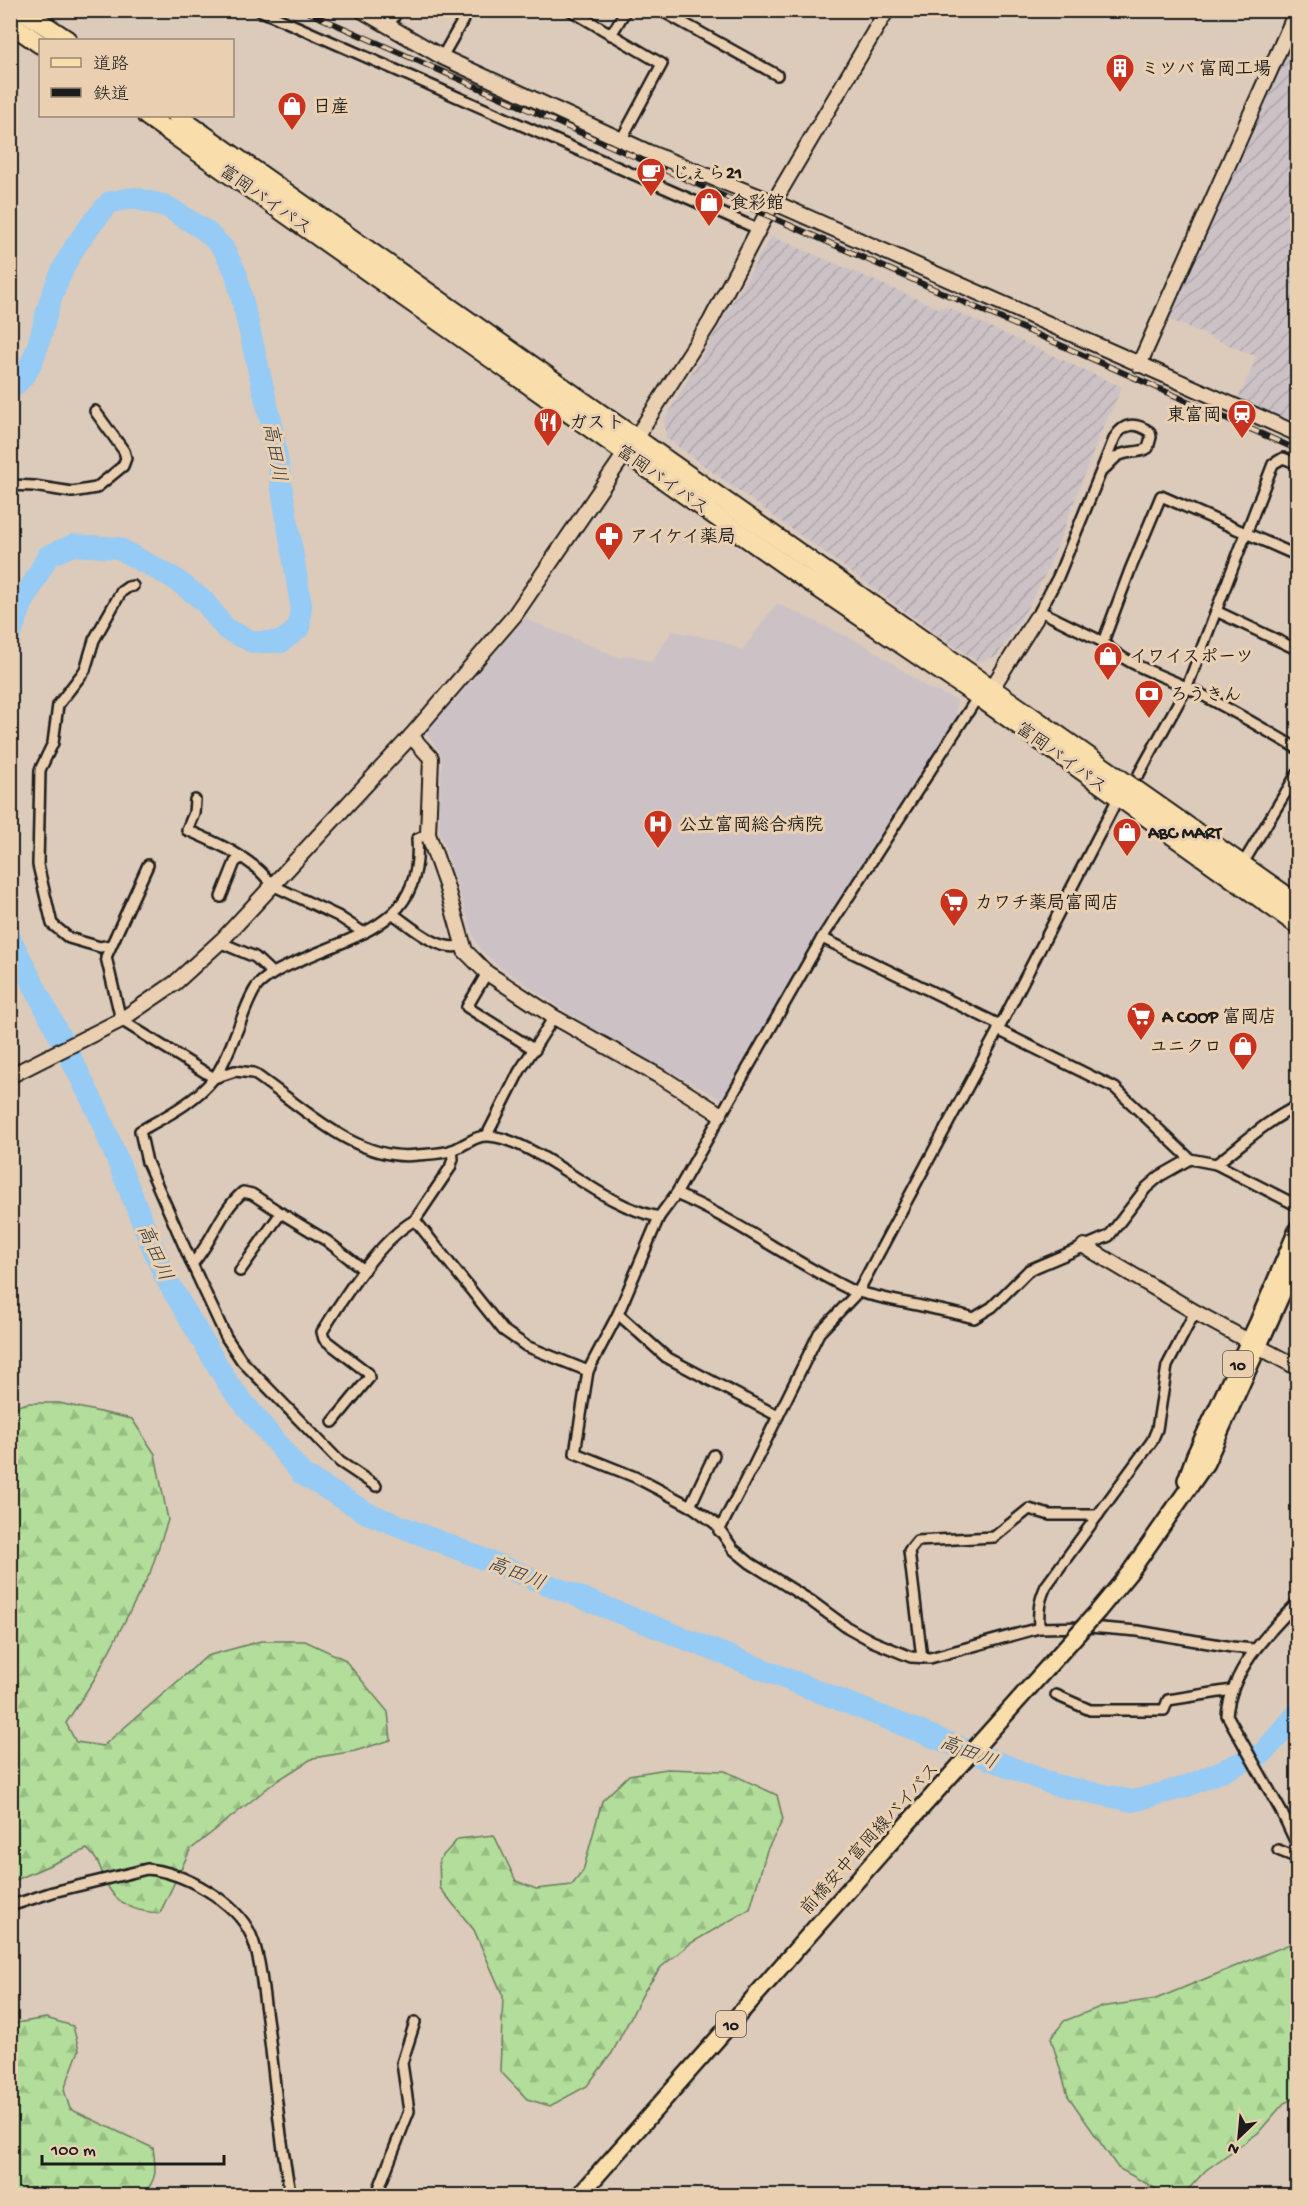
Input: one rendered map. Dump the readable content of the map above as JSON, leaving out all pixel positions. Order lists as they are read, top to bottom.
{
  "streets": {
    "highway": ["富岡バイパス"],
    "main road": ["10", "前橋安中富岡線バイパス"]
  },
  "water": ["高田川"],
  "places": {
    "building": ["ミツバ 富岡工場"],
    "shop": [
      "日産",
      "食彩館",
      "イワイスポーツ",
      "ABC MART",
      "ユニクロ"
    ],
    "cafe": ["じぇら21"],
    "station": ["東富岡"],
    "restaurant": ["ガスト"],
    "pharmacy": ["アイケイ薬局"],
    "bank": ["ろうきん"],
    "hospital": ["公立富岡総合病院"],
    "supermarket": ["カワチ薬局富岡店", "A COOP 富岡店"]
  },
  "legend": ["道路", "鉄道"],
  "scale_bar": "100 m",
  "north": "bottom left"
}
